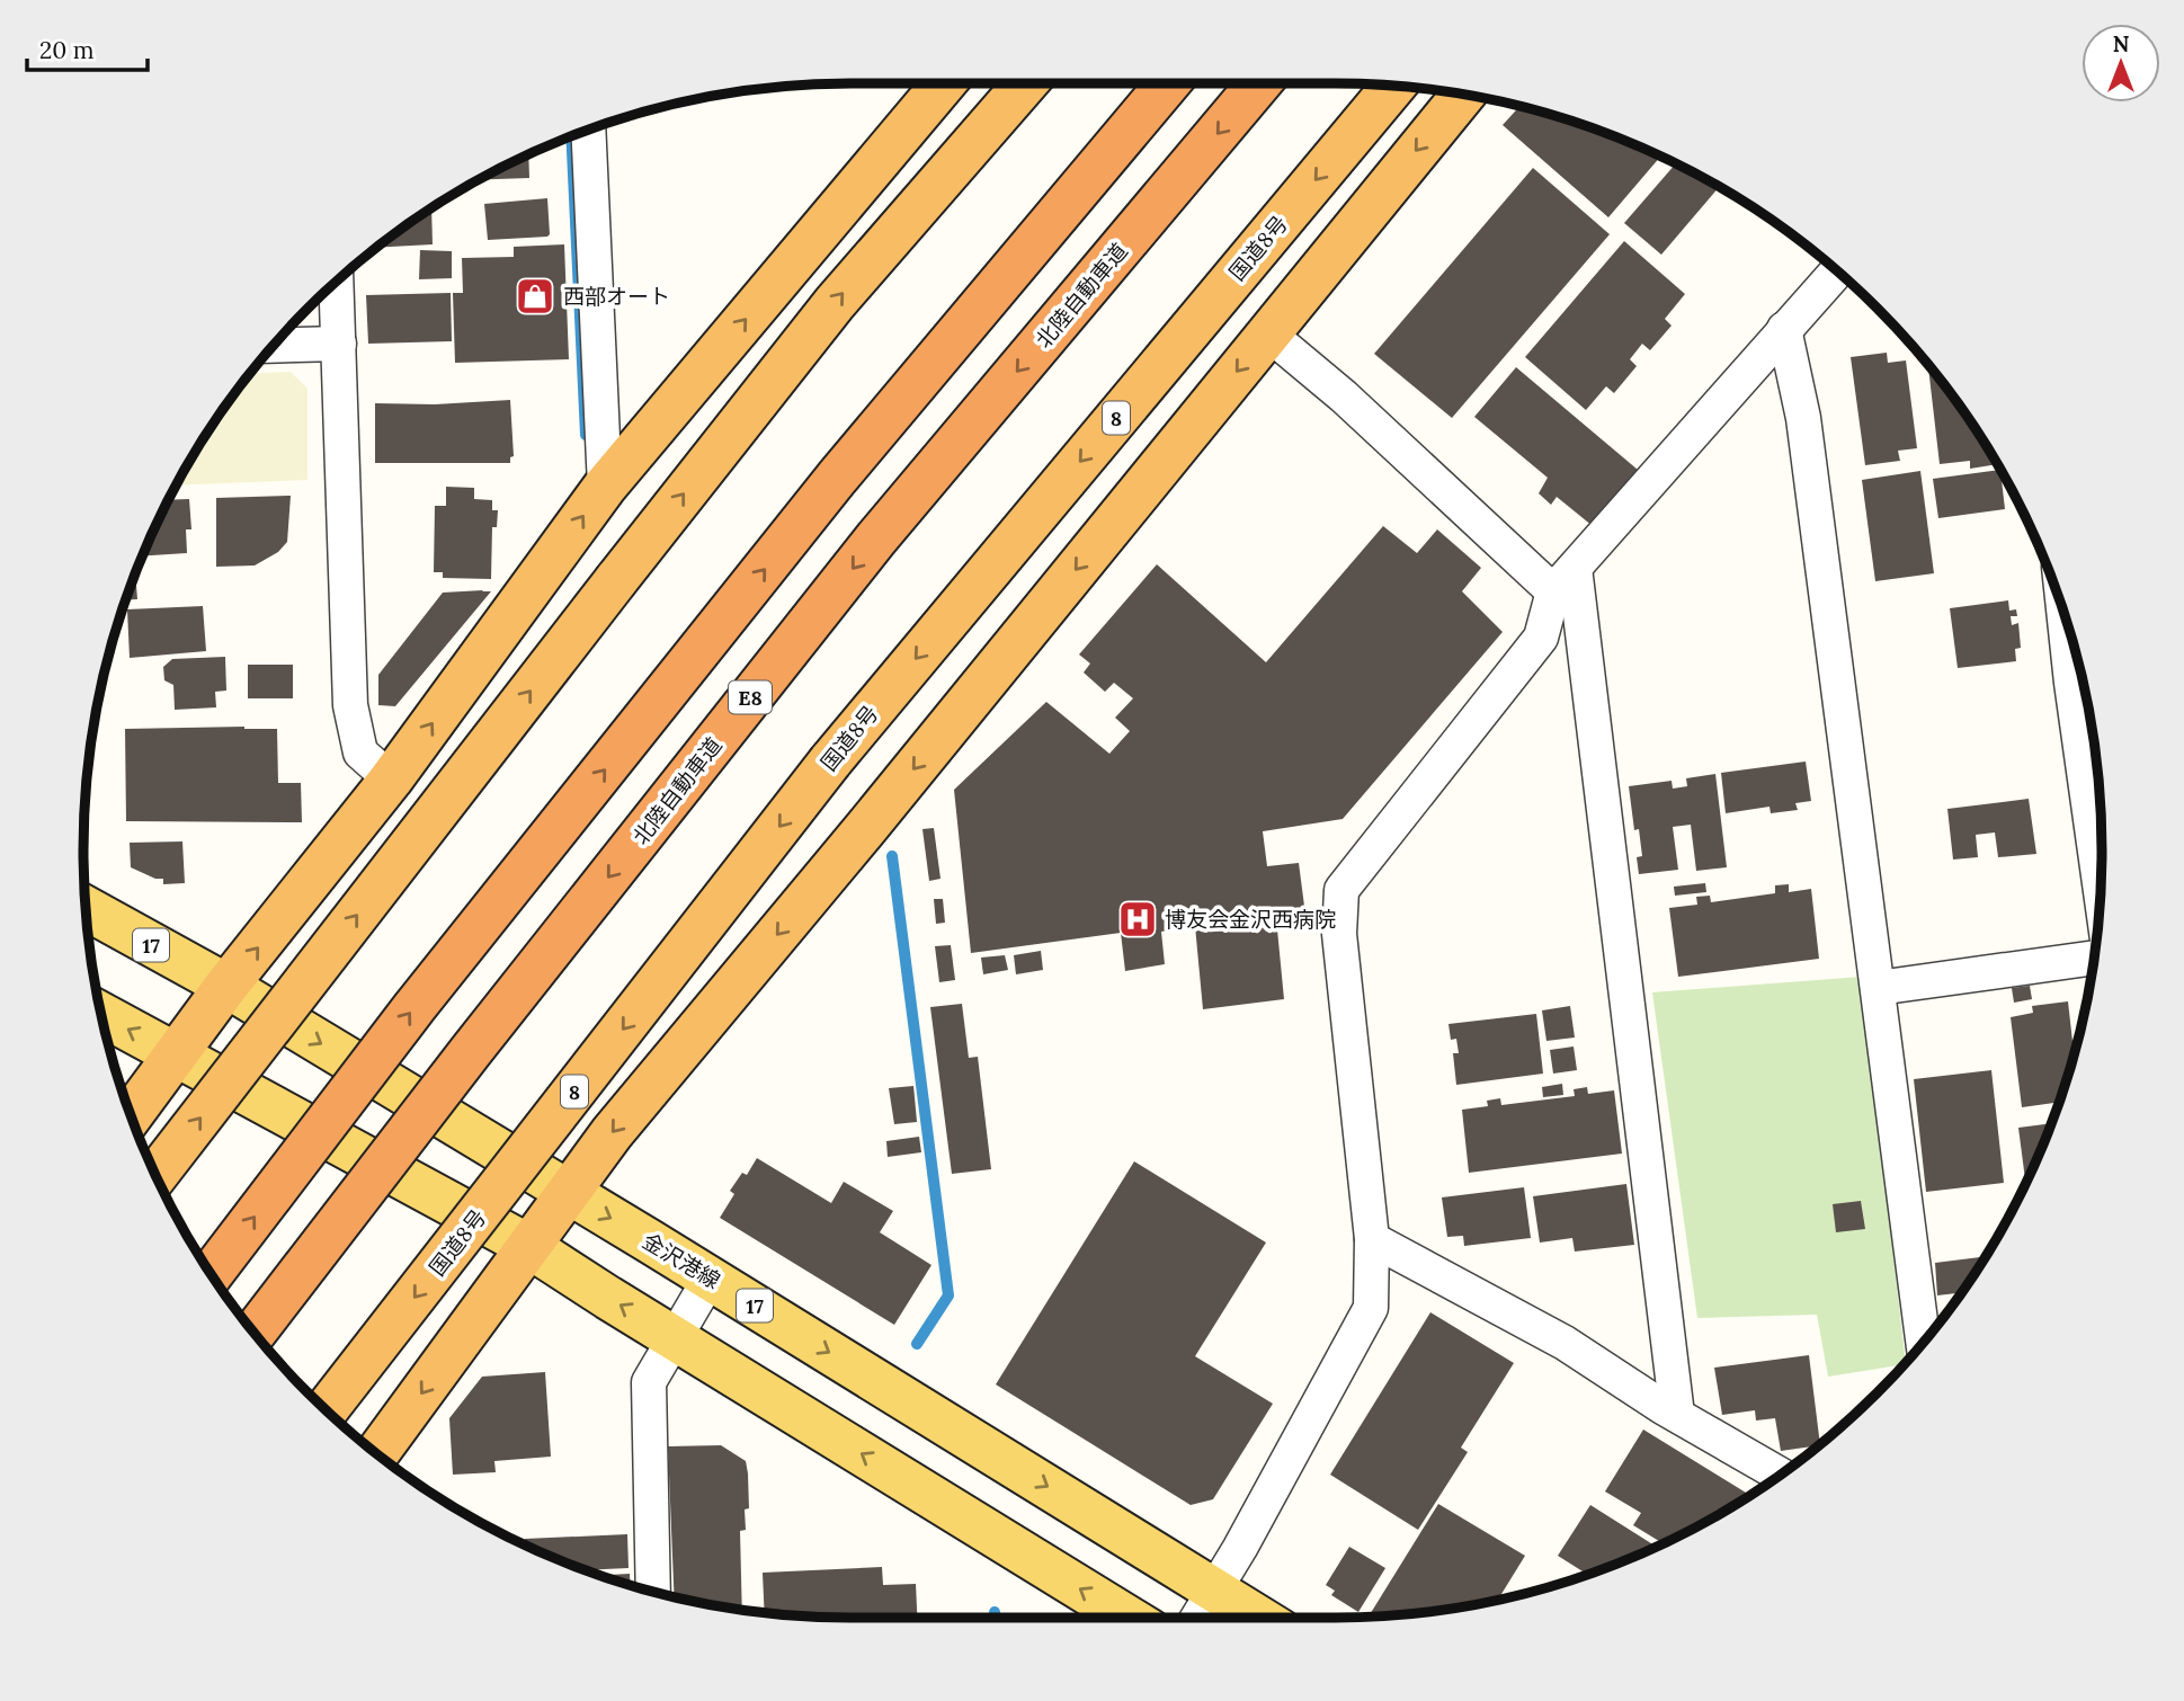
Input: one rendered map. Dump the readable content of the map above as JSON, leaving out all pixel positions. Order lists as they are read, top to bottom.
{
  "streets": {
    "highway": [
      "国道8号",
      "北陸自動車道",
      "8",
      "E8"
    ],
    "main road": ["17", "金沢港線"]
  },
  "places": {
    "shop": ["西部オート"],
    "hospital": ["博友会金沢西病院"]
  },
  "scale_bar": "20 m",
  "north": "top"
}
